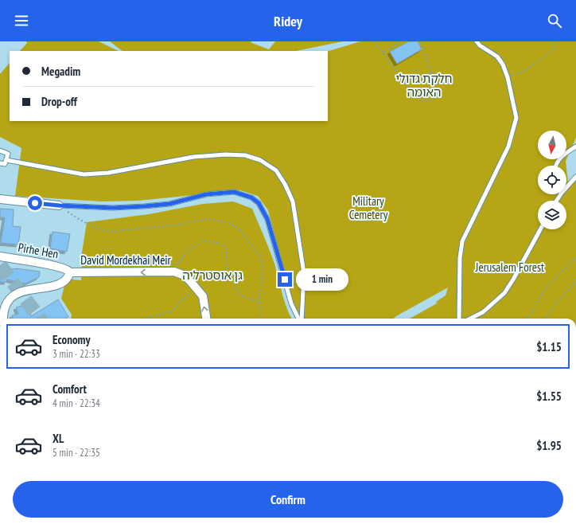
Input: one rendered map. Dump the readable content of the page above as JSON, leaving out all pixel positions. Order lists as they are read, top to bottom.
{
  "streets": {
    "street": ["Pirhe Hen", "David Mordekhai Meir"]
  },
  "crossings": [
    ["Pirhe Hen", "David Mordekhai Meir"]
  ],
  "one_way": ["David Mordekhai Meir"],
  "parks": [
    "חלקת גדולי האומה",
    "Military Cemetery",
    "Jerusalem Forest",
    "גן אוסטרליה"
  ],
  "north": "bottom",
  "page": {
    "header": "Ridey",
    "banner": ["Megadim", "Drop-off"],
    "bubble": "1 min",
    "list": [
      {
        "name": "Economy",
        "note": "3 min · 22:33",
        "value": "$1.15"
      },
      {
        "name": "Comfort",
        "note": "4 min · 22:34",
        "value": "$1.55"
      },
      {
        "name": "XL",
        "note": "5 min · 22:35",
        "value": "$1.95"
      }
    ],
    "buttons": "Confirm"
  }
}
